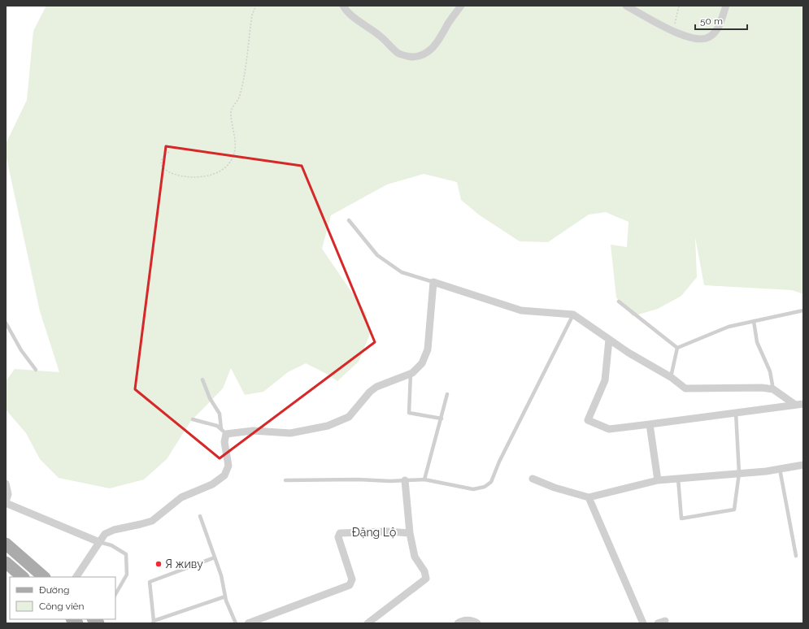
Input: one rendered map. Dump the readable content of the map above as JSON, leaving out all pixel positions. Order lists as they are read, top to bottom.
{
  "streets": {
    "street": ["Đặng Lộ"]
  },
  "places": ["Я живу"],
  "legend": ["Đường", "Công viên"],
  "scale_bar": "50 m"
}
